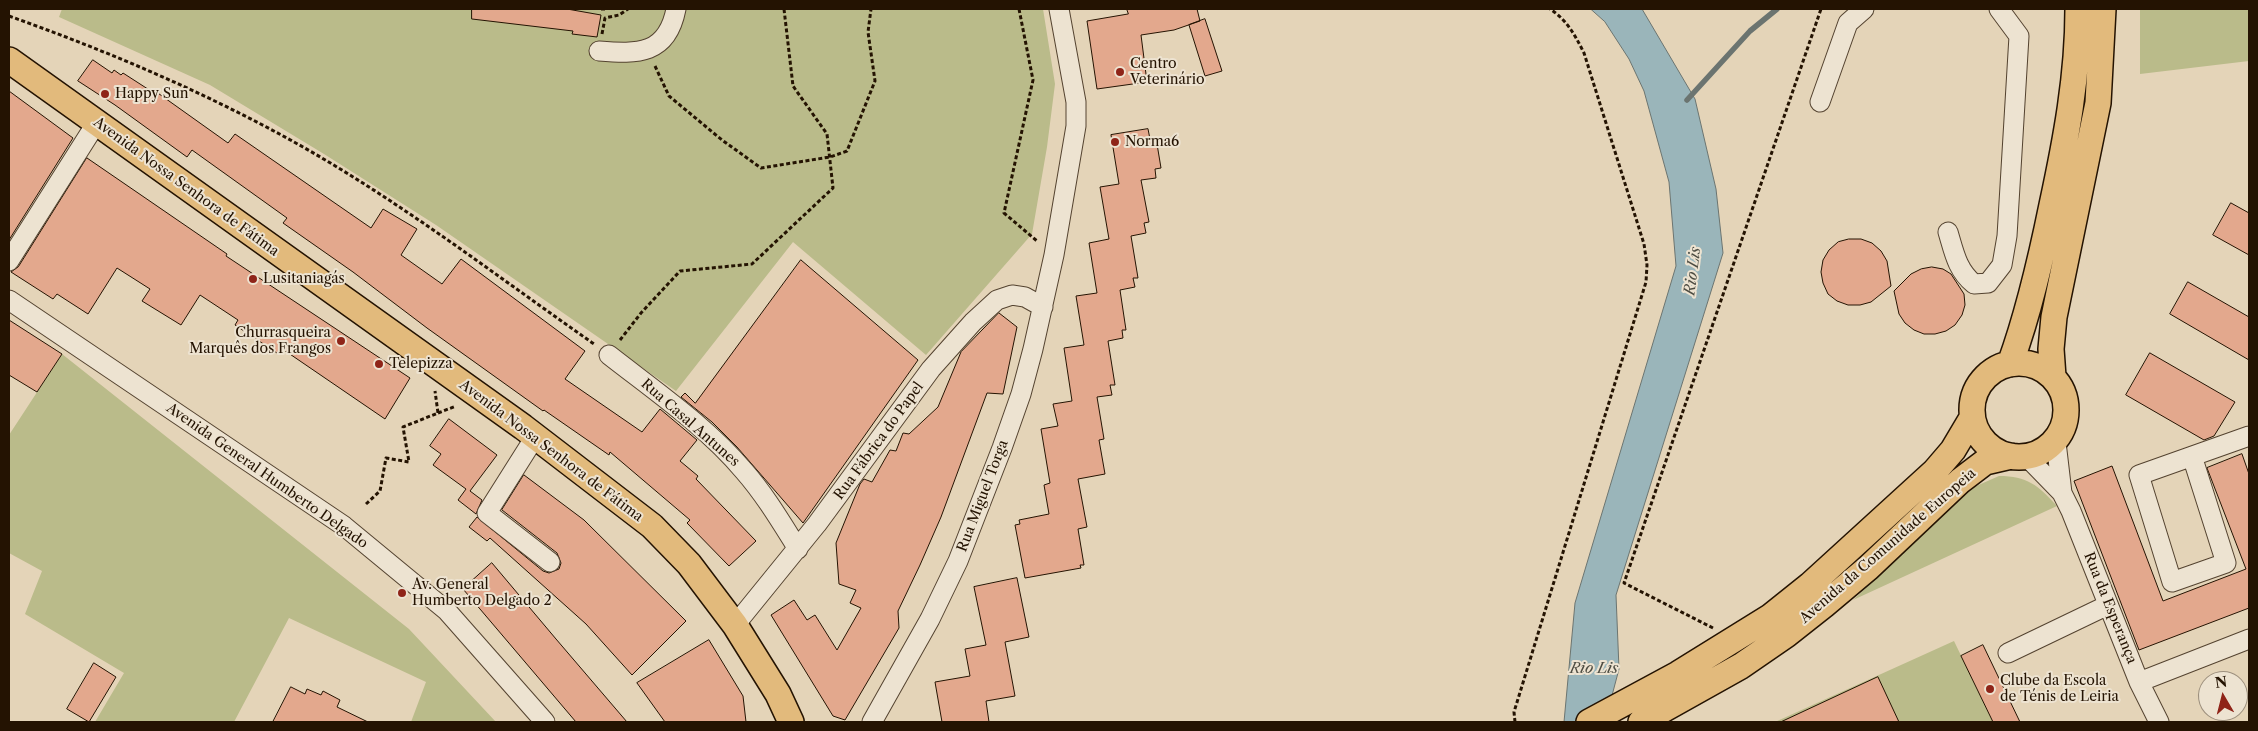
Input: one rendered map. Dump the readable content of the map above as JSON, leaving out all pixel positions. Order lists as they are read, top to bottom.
{
  "streets": {
    "main road": ["Avenida Nossa Senhora de Fátima", "Avenida da Comunidade Europeia"],
    "street": [
      "Rua Casal Antunes",
      "Rua Fábrica do Papel",
      "Avenida General Humberto Delgado",
      "Rua Miguel Torga",
      "Rua da Esperança"
    ]
  },
  "crossings": [
    ["Avenida Nossa Senhora de Fátima", "Rua Fábrica do Papel"],
    ["Rua Casal Antunes", "Rua Fábrica do Papel"],
    ["Rua Fábrica do Papel", "Rua Miguel Torga"],
    ["Avenida da Comunidade Europeia", "Rua da Esperança"]
  ],
  "water": ["Rio Lis"],
  "places": [
    "Centro Veterinário",
    "Happy Sun",
    "Norma6",
    "Lusitaniagás",
    "Churrasqueira Marquês dos Frangos",
    "Telepizza",
    "Av. General Humberto Delgado 2",
    "Clube da Escola de Ténis de Leiria"
  ],
  "north": "top"
}
